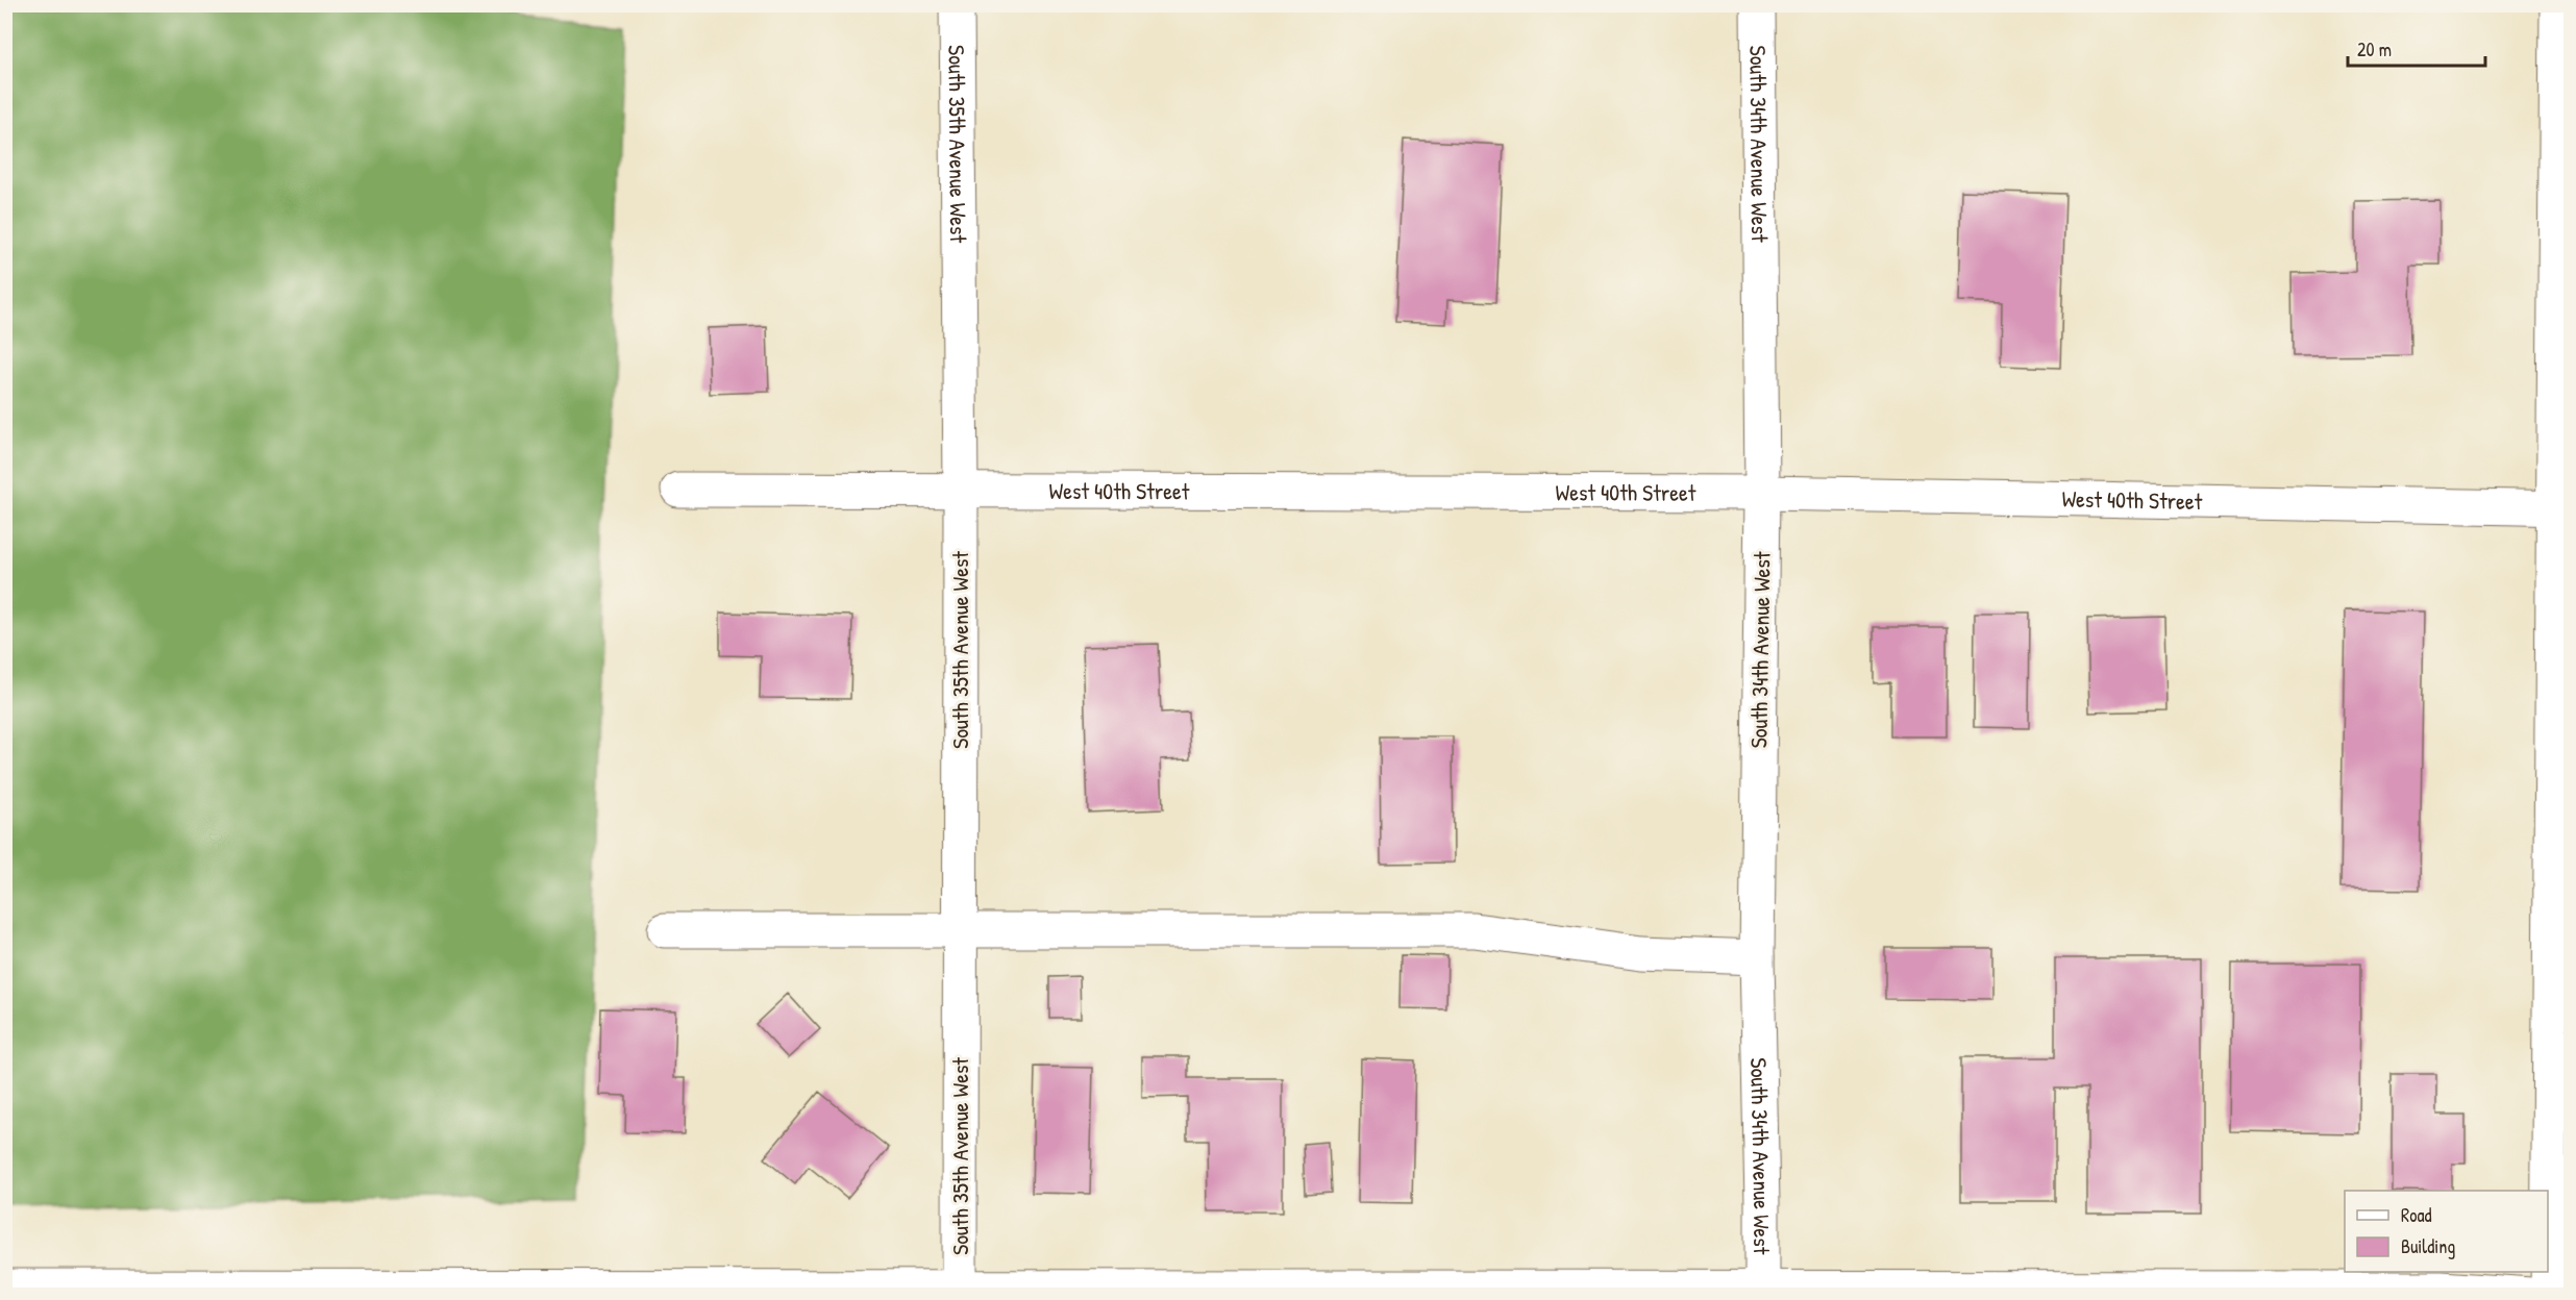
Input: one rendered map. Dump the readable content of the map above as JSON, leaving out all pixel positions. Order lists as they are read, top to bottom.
{
  "streets": {
    "street": ["South 35th Avenue West", "South 34th Avenue West", "West 40th Street"]
  },
  "crossings": [
    ["South 35th Avenue West", "West 40th Street"],
    ["South 34th Avenue West", "West 40th Street"]
  ],
  "legend": ["Road", "Building"],
  "scale_bar": "20 m"
}
